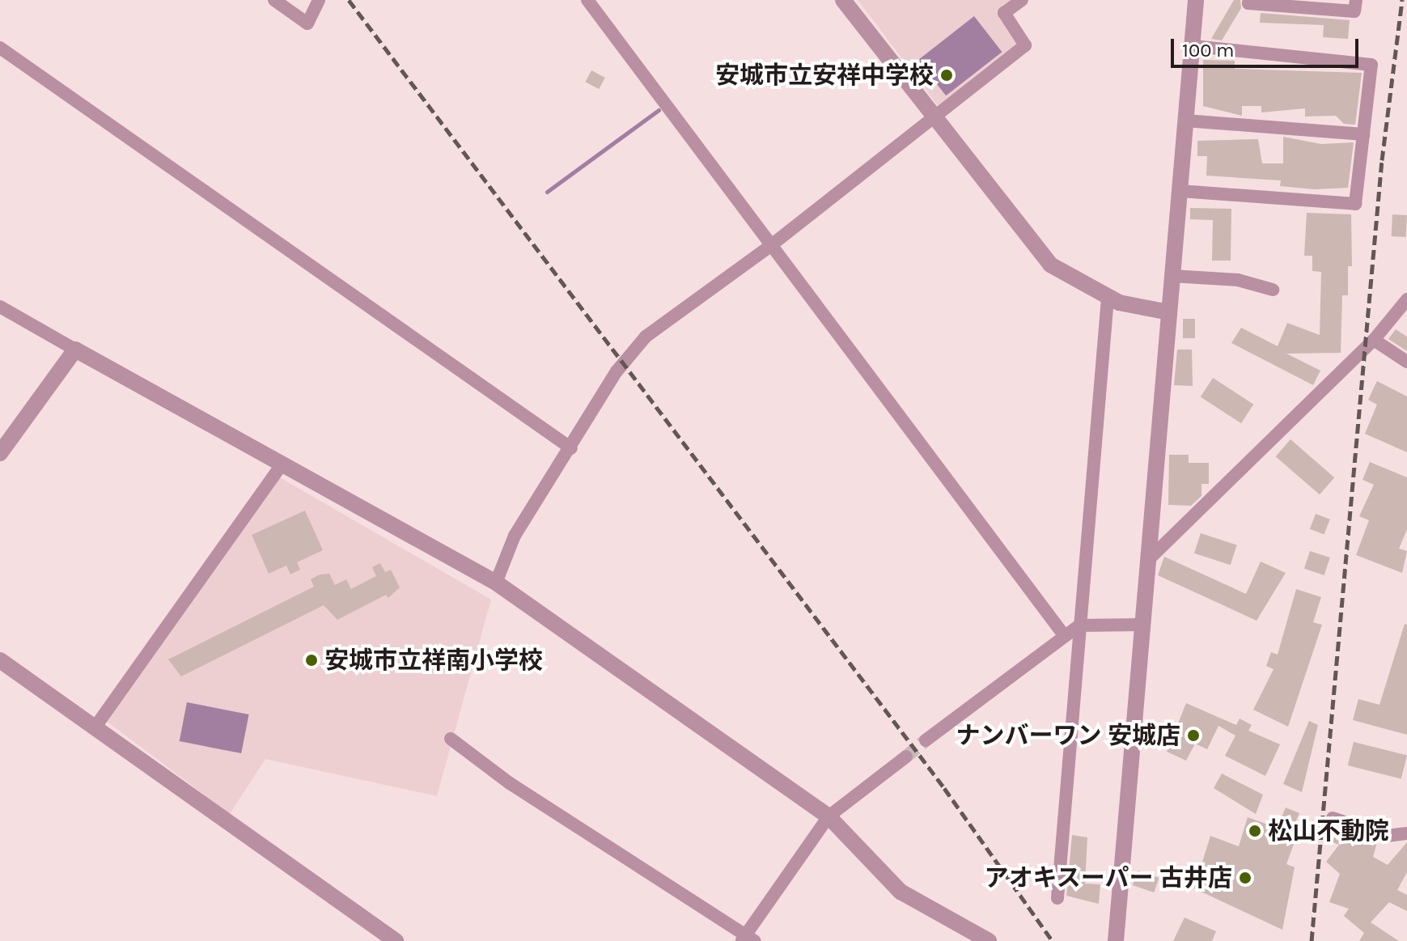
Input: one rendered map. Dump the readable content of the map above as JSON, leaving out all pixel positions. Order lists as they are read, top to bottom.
{
  "places": [
    "安城市立安祥中学校",
    "安城市立祥南小学校",
    "ナンバーワン 安城店",
    "松山不動院",
    "アオキスーパー 古井店"
  ],
  "scale_bar": "100 m"
}
